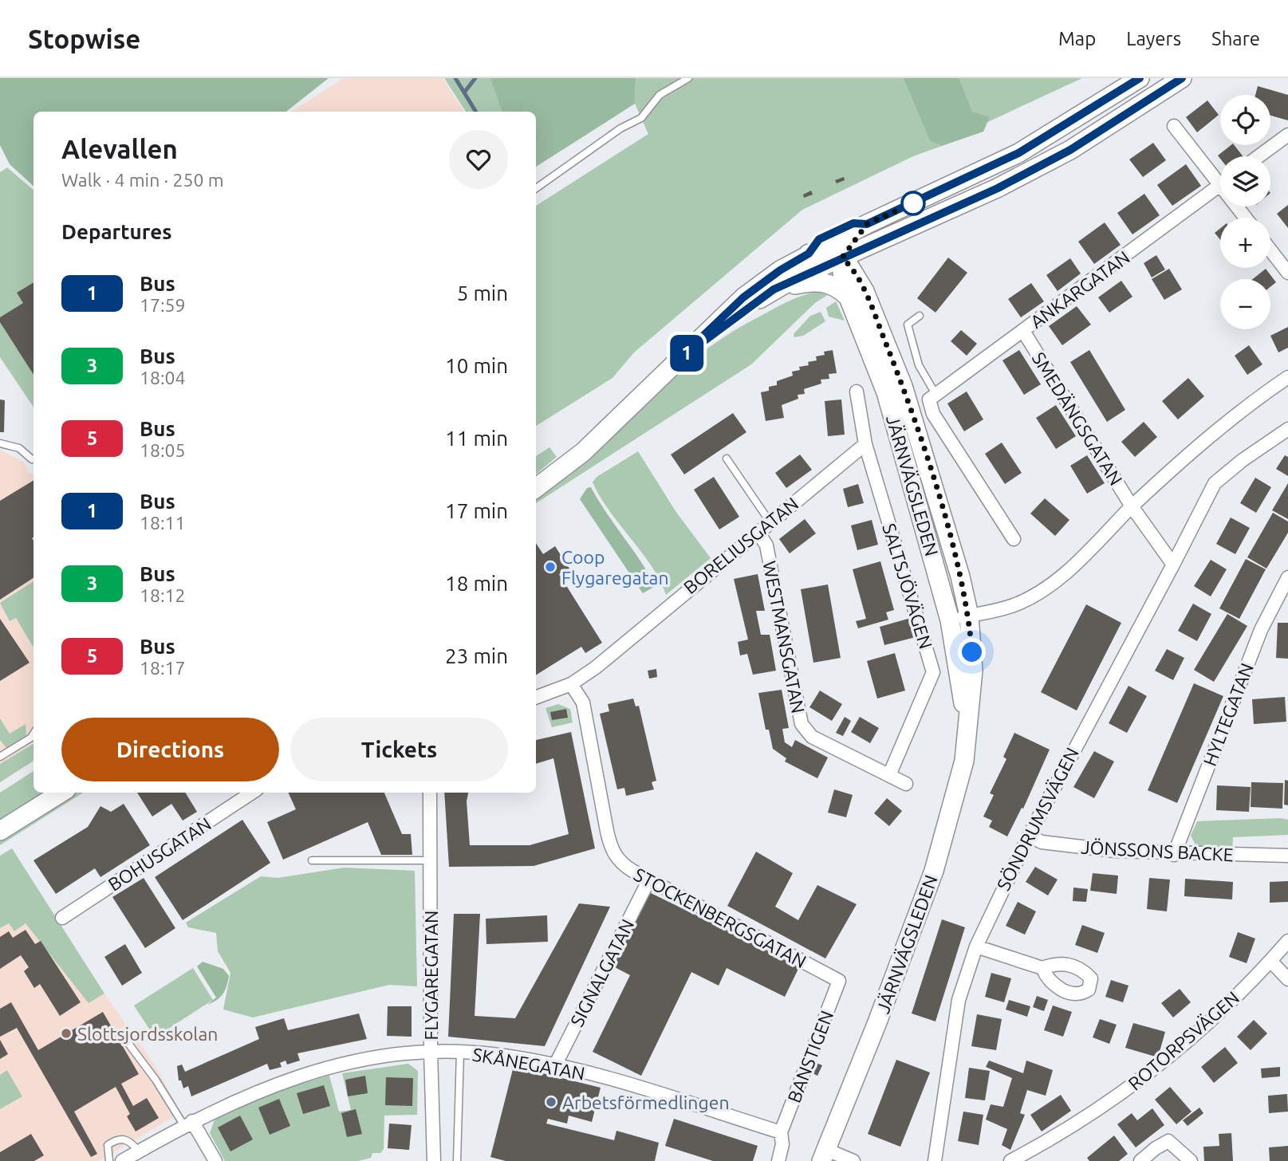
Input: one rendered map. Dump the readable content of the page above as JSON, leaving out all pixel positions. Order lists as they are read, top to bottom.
{
  "streets": {
    "main road": ["JÄRNVÄGSLEDEN"],
    "street": [
      "ANKARGATAN",
      "SMEDÄNGSGATAN",
      "BORELIUSGATAN",
      "SALTSJÖVÄGEN",
      "WESTMANSGATAN",
      "HYLTEGATAN",
      "SÖNDRUMSVÄGEN",
      "JÖNSSONS BACKE",
      "BOHUSGATAN",
      "STOCKENBERGSGATAN",
      "SIGNALGATAN",
      "FLYGAREGATAN",
      "ROTORPSVÄGEN",
      "BANSTIGEN",
      "SKÅNEGATAN"
    ]
  },
  "crossings": [
    ["ANKARGATAN", "SMEDÄNGSGATAN"],
    ["BORELIUSGATAN", "SALTSJÖVÄGEN"],
    ["BORELIUSGATAN", "WESTMANSGATAN"],
    ["BORELIUSGATAN", "STOCKENBERGSGATAN"],
    ["SALTSJÖVÄGEN", "WESTMANSGATAN"],
    ["HYLTEGATAN", "JÖNSSONS BACKE"],
    ["SÖNDRUMSVÄGEN", "JÖNSSONS BACKE"],
    ["STOCKENBERGSGATAN", "SIGNALGATAN"],
    ["STOCKENBERGSGATAN", "BANSTIGEN"],
    ["SIGNALGATAN", "SKÅNEGATAN"],
    ["FLYGAREGATAN", "SKÅNEGATAN"],
    ["BANSTIGEN", "SKÅNEGATAN"]
  ],
  "places": ["Coop Flygaregatan", "Slottsjordsskolan", "Arbetsförmedlingen"],
  "lines": ["bus line 1"],
  "page": {
    "header": "Stopwise",
    "nav": ["Map", "Layers", "Share"],
    "on_map": "1",
    "map_buttons": ["+", "−"],
    "heading": [
      ["Alevallen", "Walk · 4 min · 250 m"],
      "Departures"
    ],
    "list": [
      {
        "mark": "1",
        "name": "Bus",
        "note": "17:59",
        "value": "5 min"
      },
      {
        "mark": "3",
        "name": "Bus",
        "note": "18:04",
        "value": "10 min"
      },
      {
        "mark": "5",
        "name": "Bus",
        "note": "18:05",
        "value": "11 min"
      },
      {
        "mark": "1",
        "name": "Bus",
        "note": "18:11",
        "value": "17 min"
      },
      {
        "mark": "3",
        "name": "Bus",
        "note": "18:12",
        "value": "18 min"
      },
      {
        "mark": "5",
        "name": "Bus",
        "note": "18:17",
        "value": "23 min"
      }
    ],
    "buttons": ["Directions", "Tickets"]
  }
}
